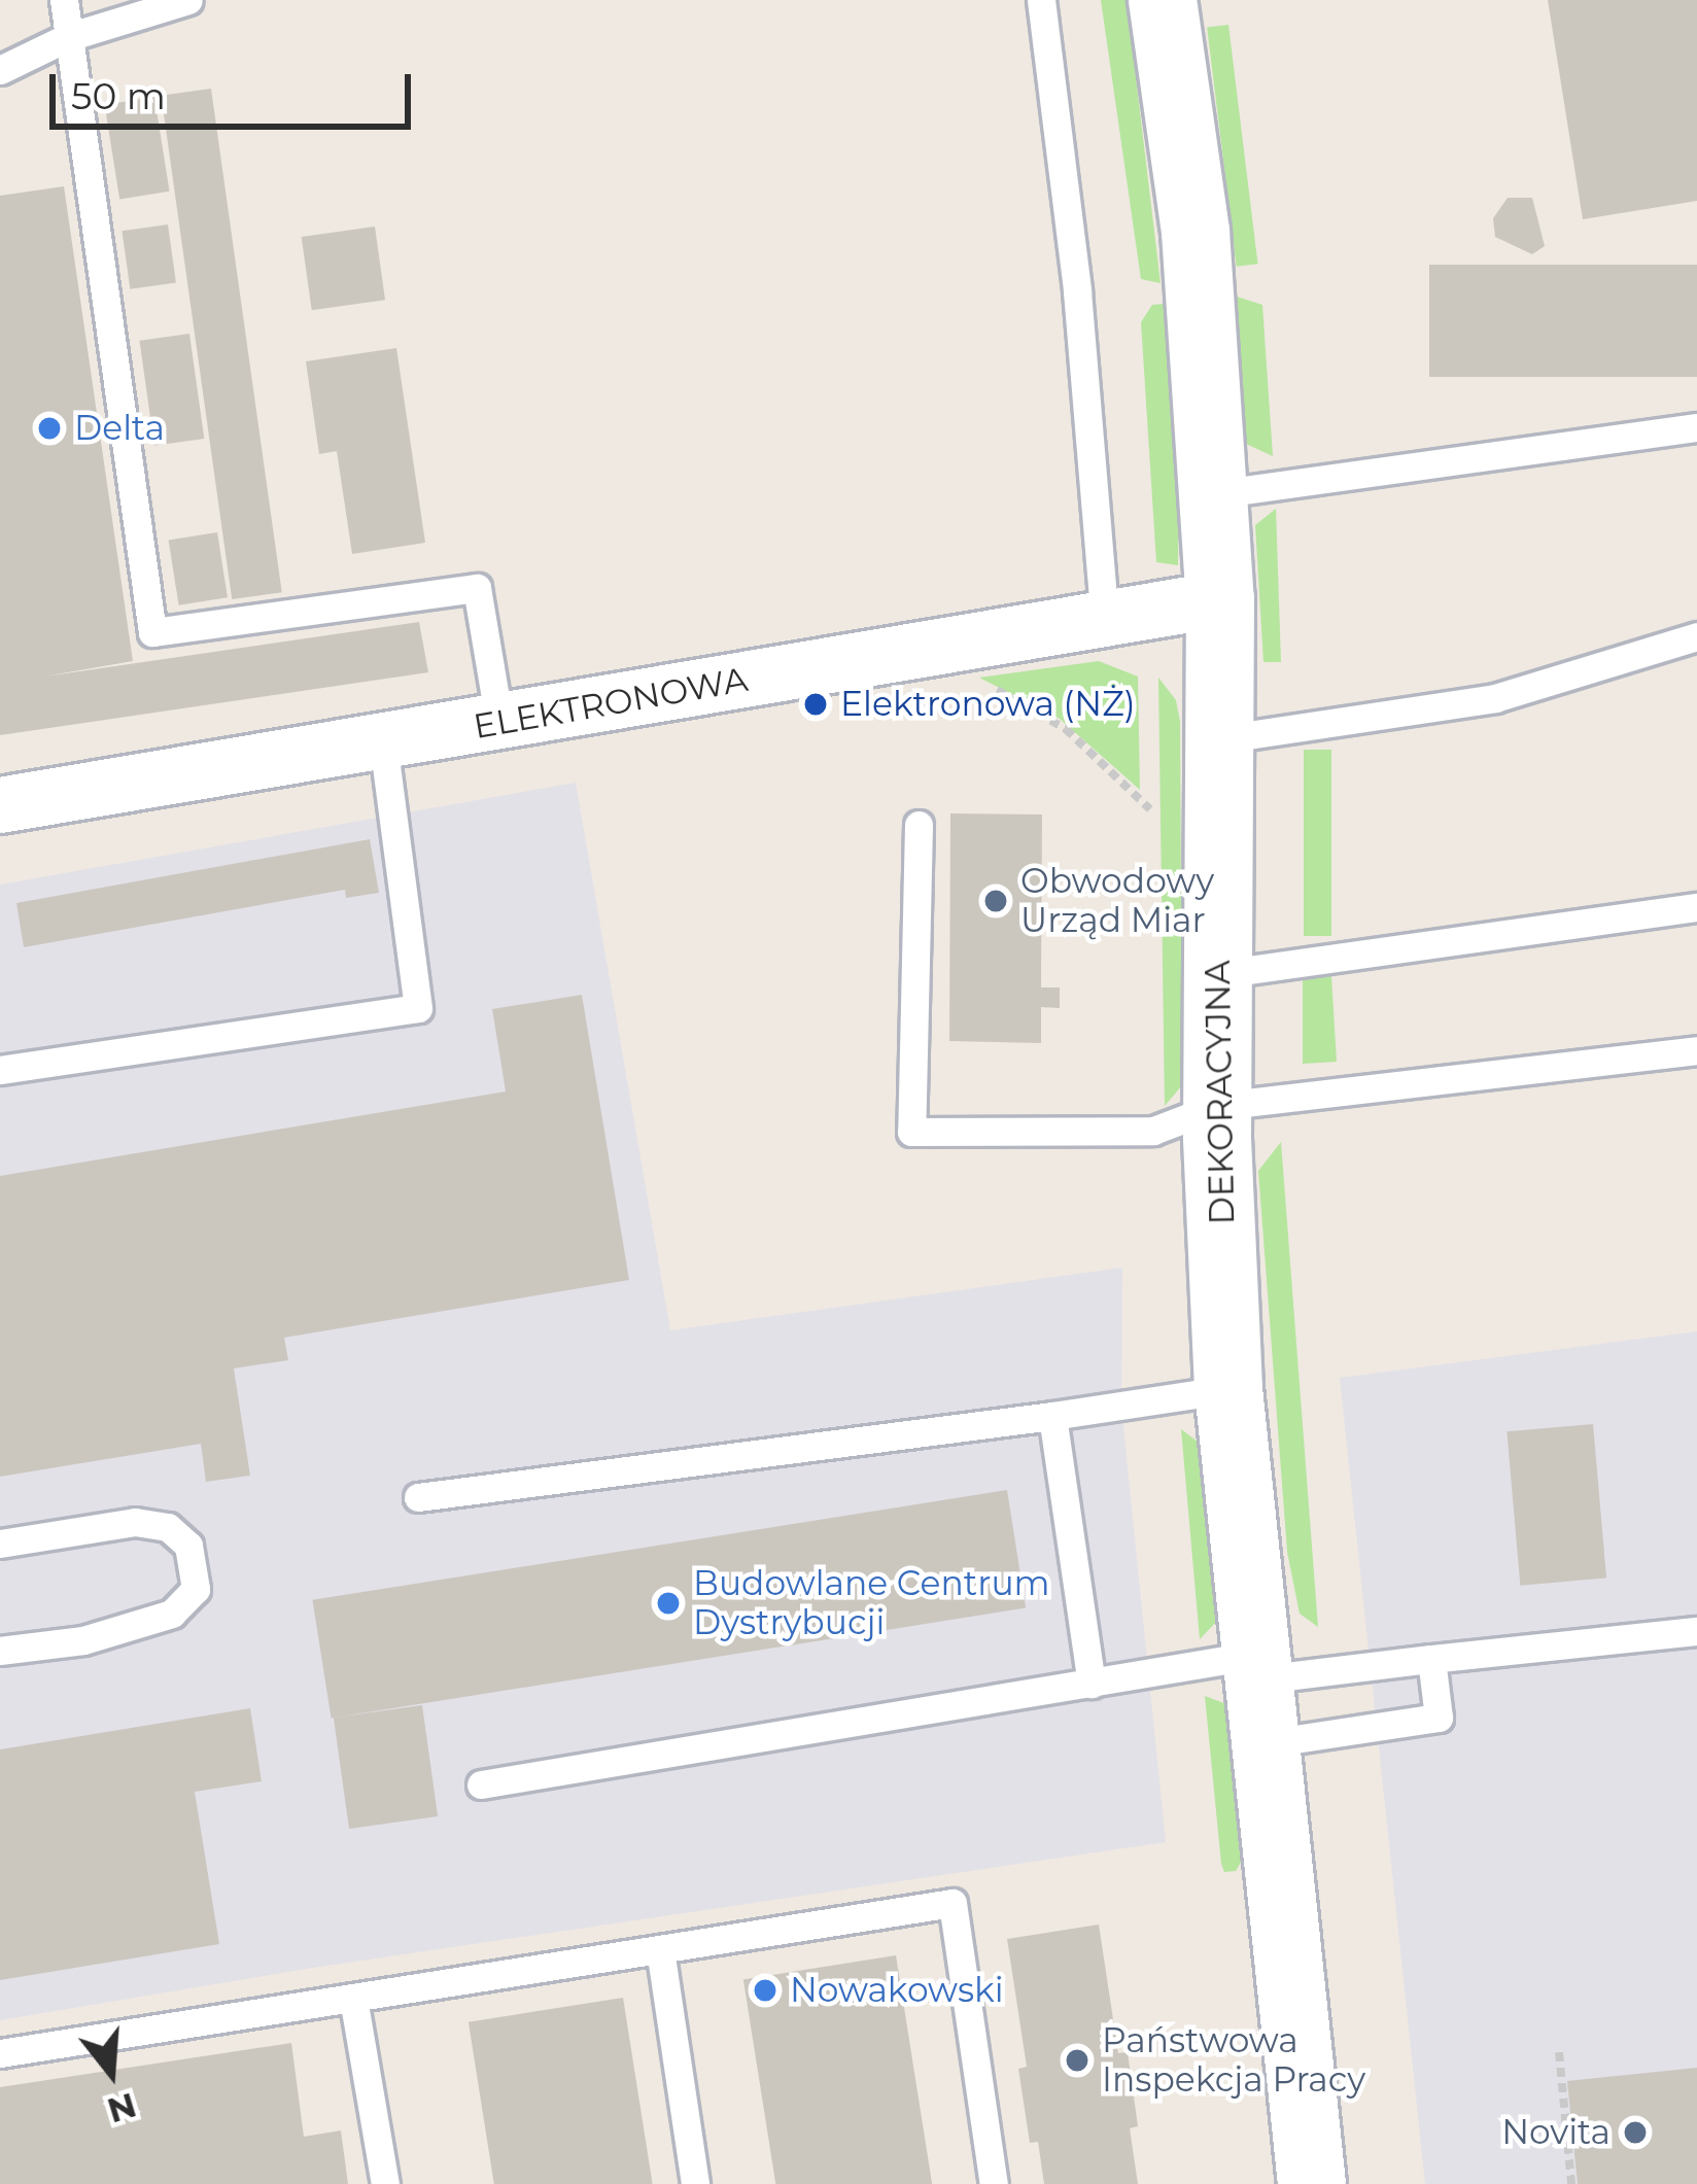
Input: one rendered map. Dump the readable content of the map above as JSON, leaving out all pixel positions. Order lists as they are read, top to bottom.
{
  "streets": {
    "street": ["ELEKTRONOWA", "DEKORACYJNA"]
  },
  "crossings": [
    ["ELEKTRONOWA", "DEKORACYJNA"]
  ],
  "places": [
    "Delta",
    "Elektronowa (NŻ)",
    "Obwodowy Urząd Miar",
    "Budowlane Centrum Dystrybucji",
    "Nowakowski",
    "Państwowa Inspekcja Pracy",
    "Novita"
  ],
  "scale_bar": "50 m",
  "north": "bottom"
}
